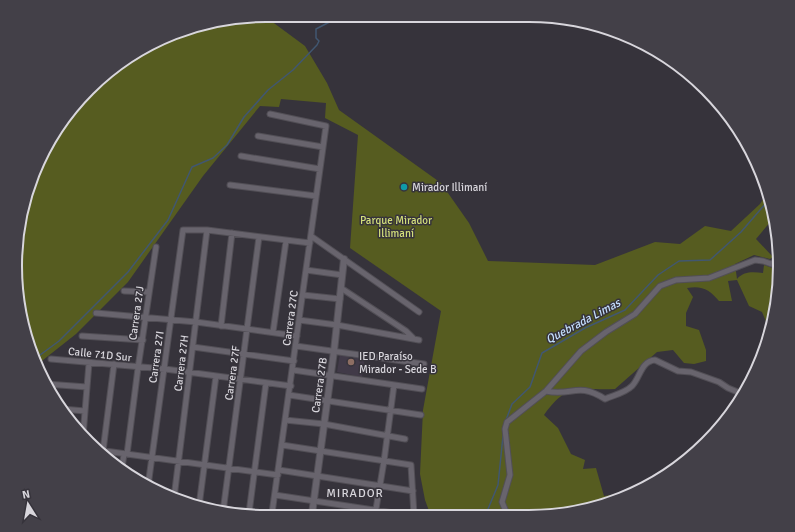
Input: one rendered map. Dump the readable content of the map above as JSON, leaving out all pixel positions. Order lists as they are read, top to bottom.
{
  "streets": {
    "street": [
      "Carrera 27J",
      "Carrera 27C",
      "Calle 71D Sur",
      "Carrera 27I",
      "Carrera 27H",
      "Carrera 27F",
      "Carrera 27B"
    ]
  },
  "crossings": [
    ["Carrera 27J", "Calle 71D Sur"],
    ["Carrera 27C", "Calle 71D Sur"],
    ["Calle 71D Sur", "Carrera 27I"],
    ["Calle 71D Sur", "Carrera 27H"],
    ["Calle 71D Sur", "Carrera 27F"],
    ["Carrera 27I", "Carrera 27H"]
  ],
  "districts": ["MIRADOR"],
  "water": ["Quebrada Limas"],
  "parks": ["Parque Mirador Illimaní"],
  "places": ["Mirador Illimaní", "IED Paraíso Mirador - Sede B"],
  "north": "top"
}
